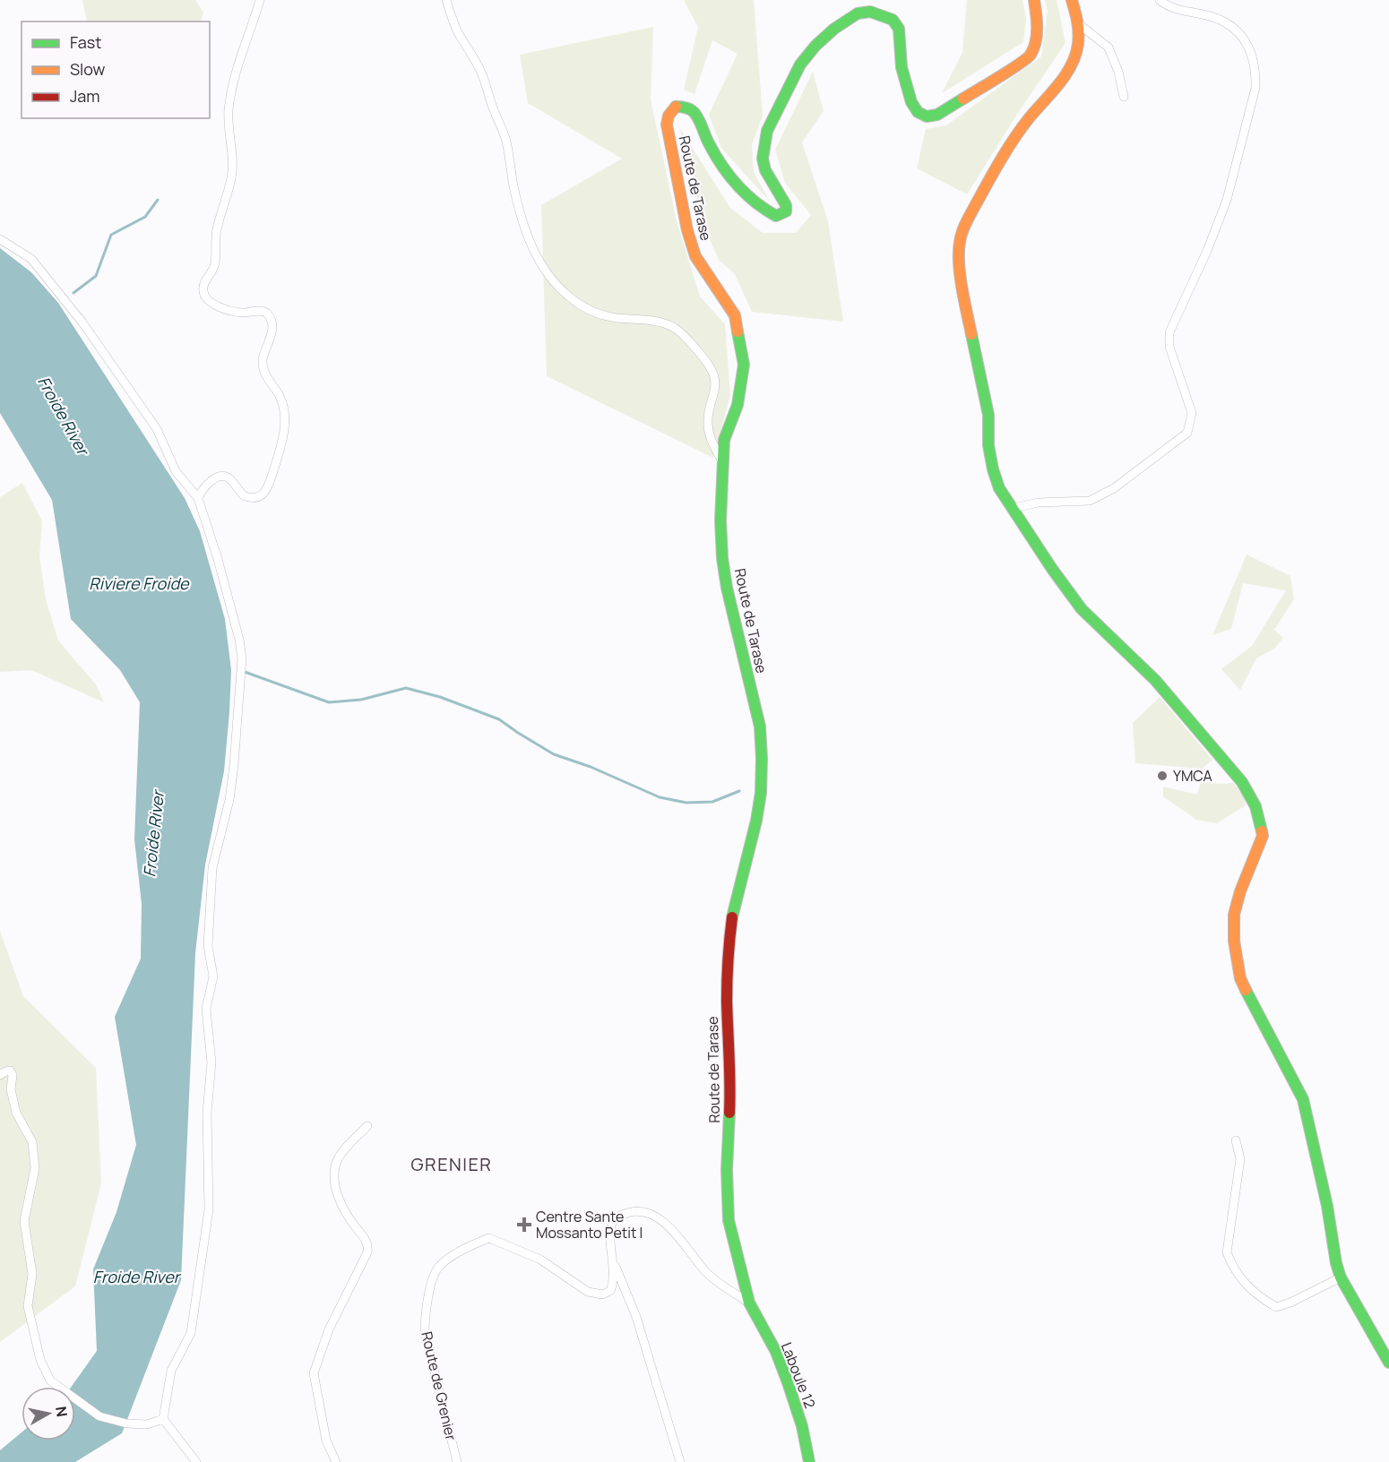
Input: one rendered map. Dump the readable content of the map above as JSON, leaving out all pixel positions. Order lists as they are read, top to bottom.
{
  "streets": {
    "street": ["Route de Tarase", "Laboule 12", "Route de Grenier"]
  },
  "crossings": [
    ["Route de Tarase", "Laboule 12"],
    ["Route de Tarase", "Route de Grenier"],
    ["Laboule 12", "Route de Grenier"]
  ],
  "districts": ["GRENIER"],
  "water": ["Froide River", "Riviere Froide"],
  "places": {
    "other": ["YMCA"],
    "health": ["Centre Sante Mossanto Petit I"]
  },
  "legend": ["Fast", "Slow", "Jam"],
  "north": "right"
}
